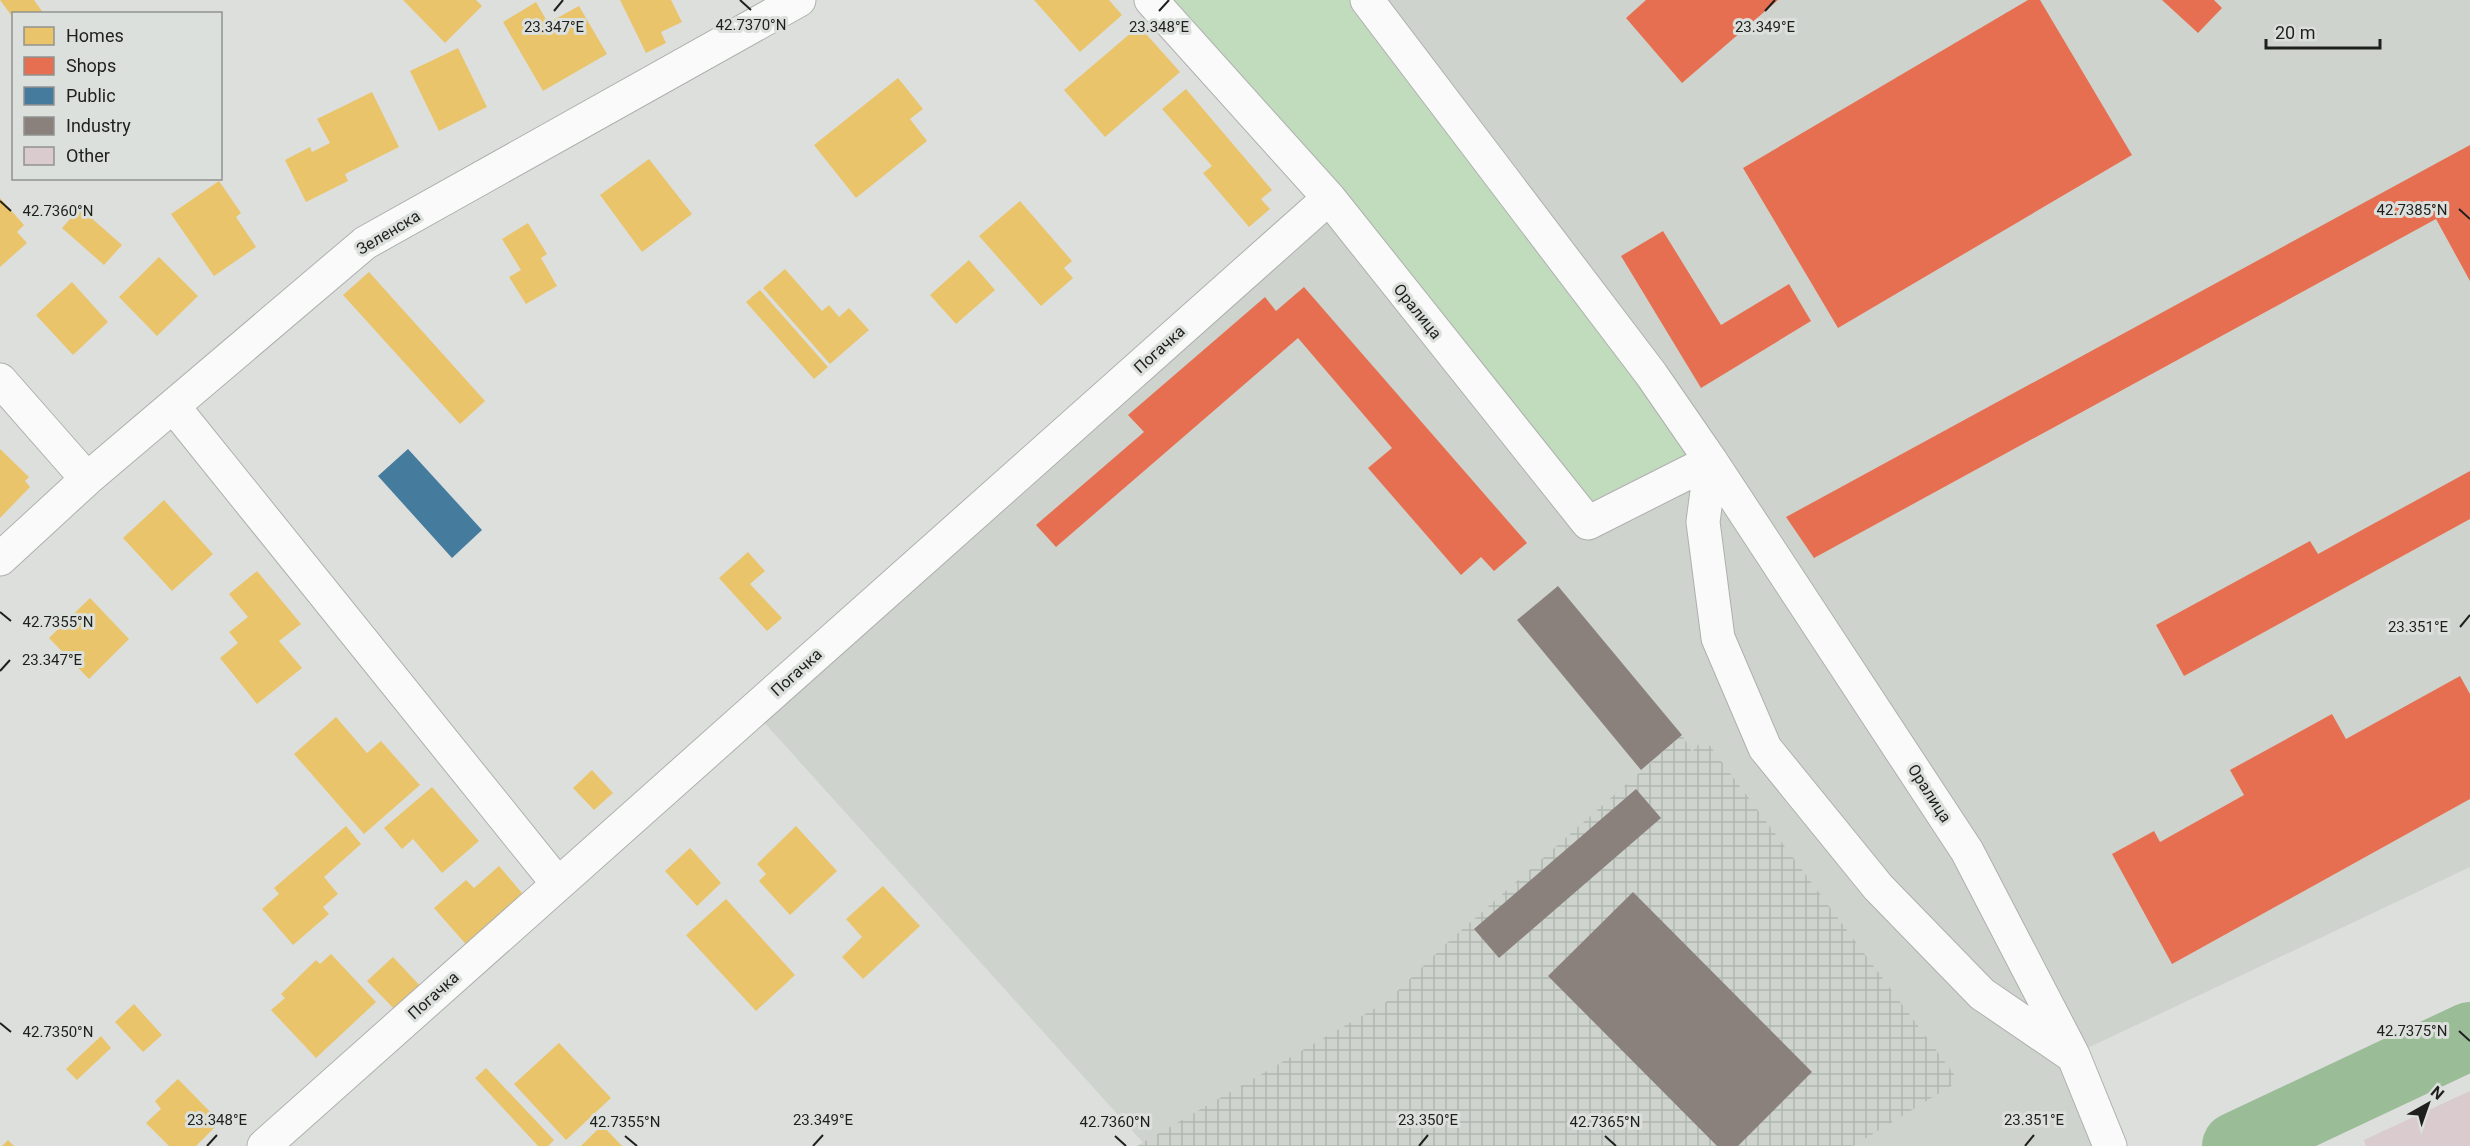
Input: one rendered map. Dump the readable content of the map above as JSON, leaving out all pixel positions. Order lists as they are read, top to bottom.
{
  "streets": {
    "street": ["Зеленска", "Оралица", "Погачка"]
  },
  "crossings": [
    ["Оралица", "Погачка"]
  ],
  "legend": [
    "Homes",
    "Shops",
    "Public",
    "Industry",
    "Other"
  ],
  "scale_bar": "20 m",
  "north": "top right",
  "coordinates": [
    "42.7370°N",
    "23.347°E",
    "23.348°E",
    "23.349°E",
    "42.7385°N",
    "42.7360°N",
    "42.7355°N",
    "23.351°E",
    "42.7375°N",
    "42.7350°N",
    "23.350°E",
    "42.7365°N"
  ]
}
